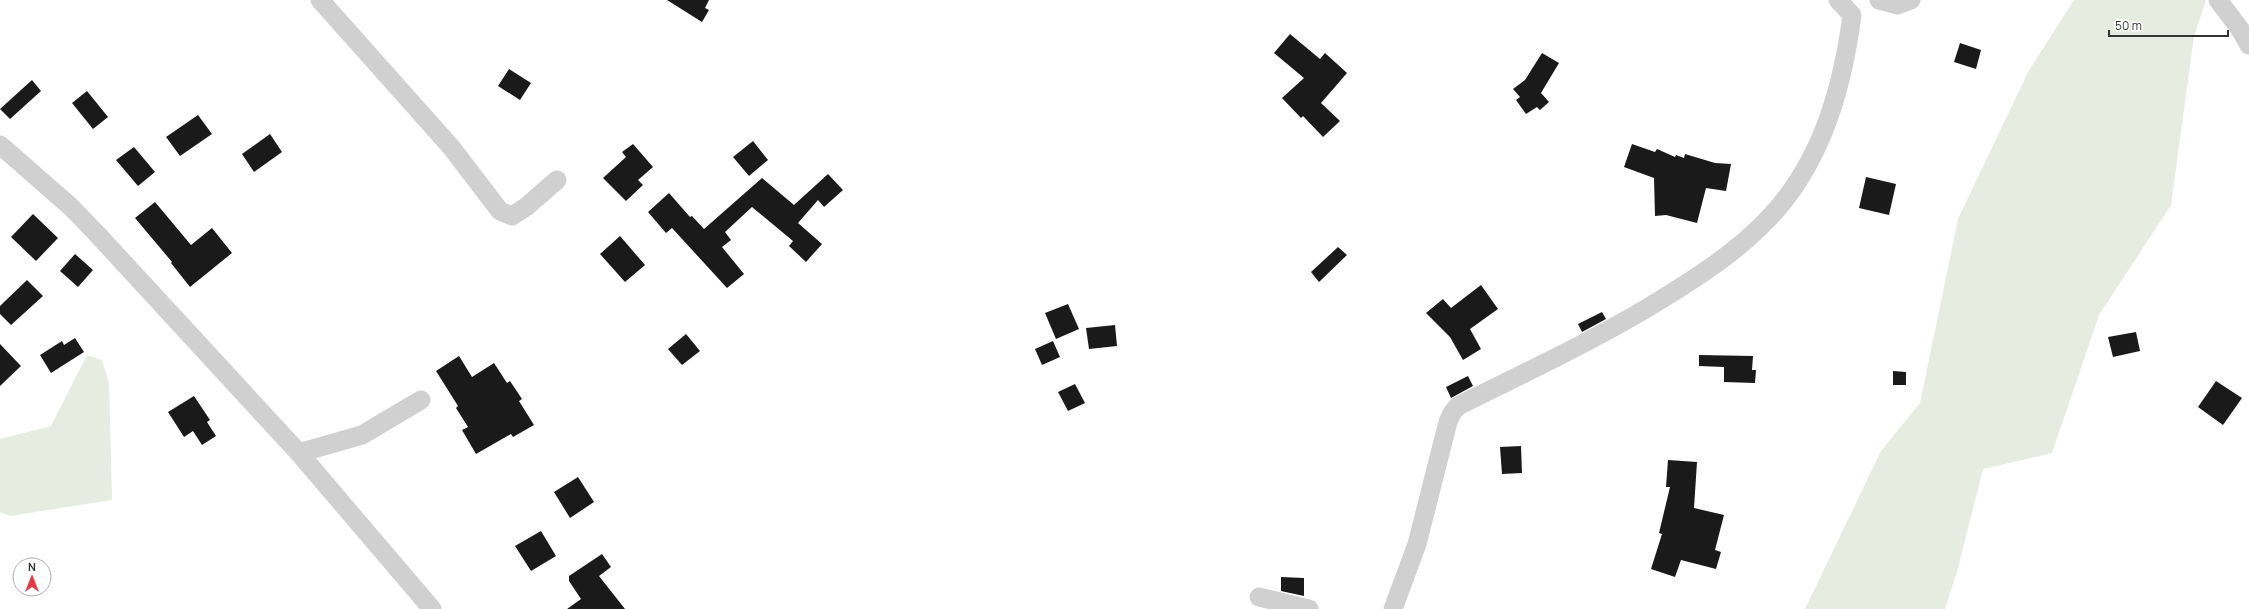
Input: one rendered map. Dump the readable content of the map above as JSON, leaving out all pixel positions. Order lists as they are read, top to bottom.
{
  "scale_bar": "50 m",
  "north": "top"
}
